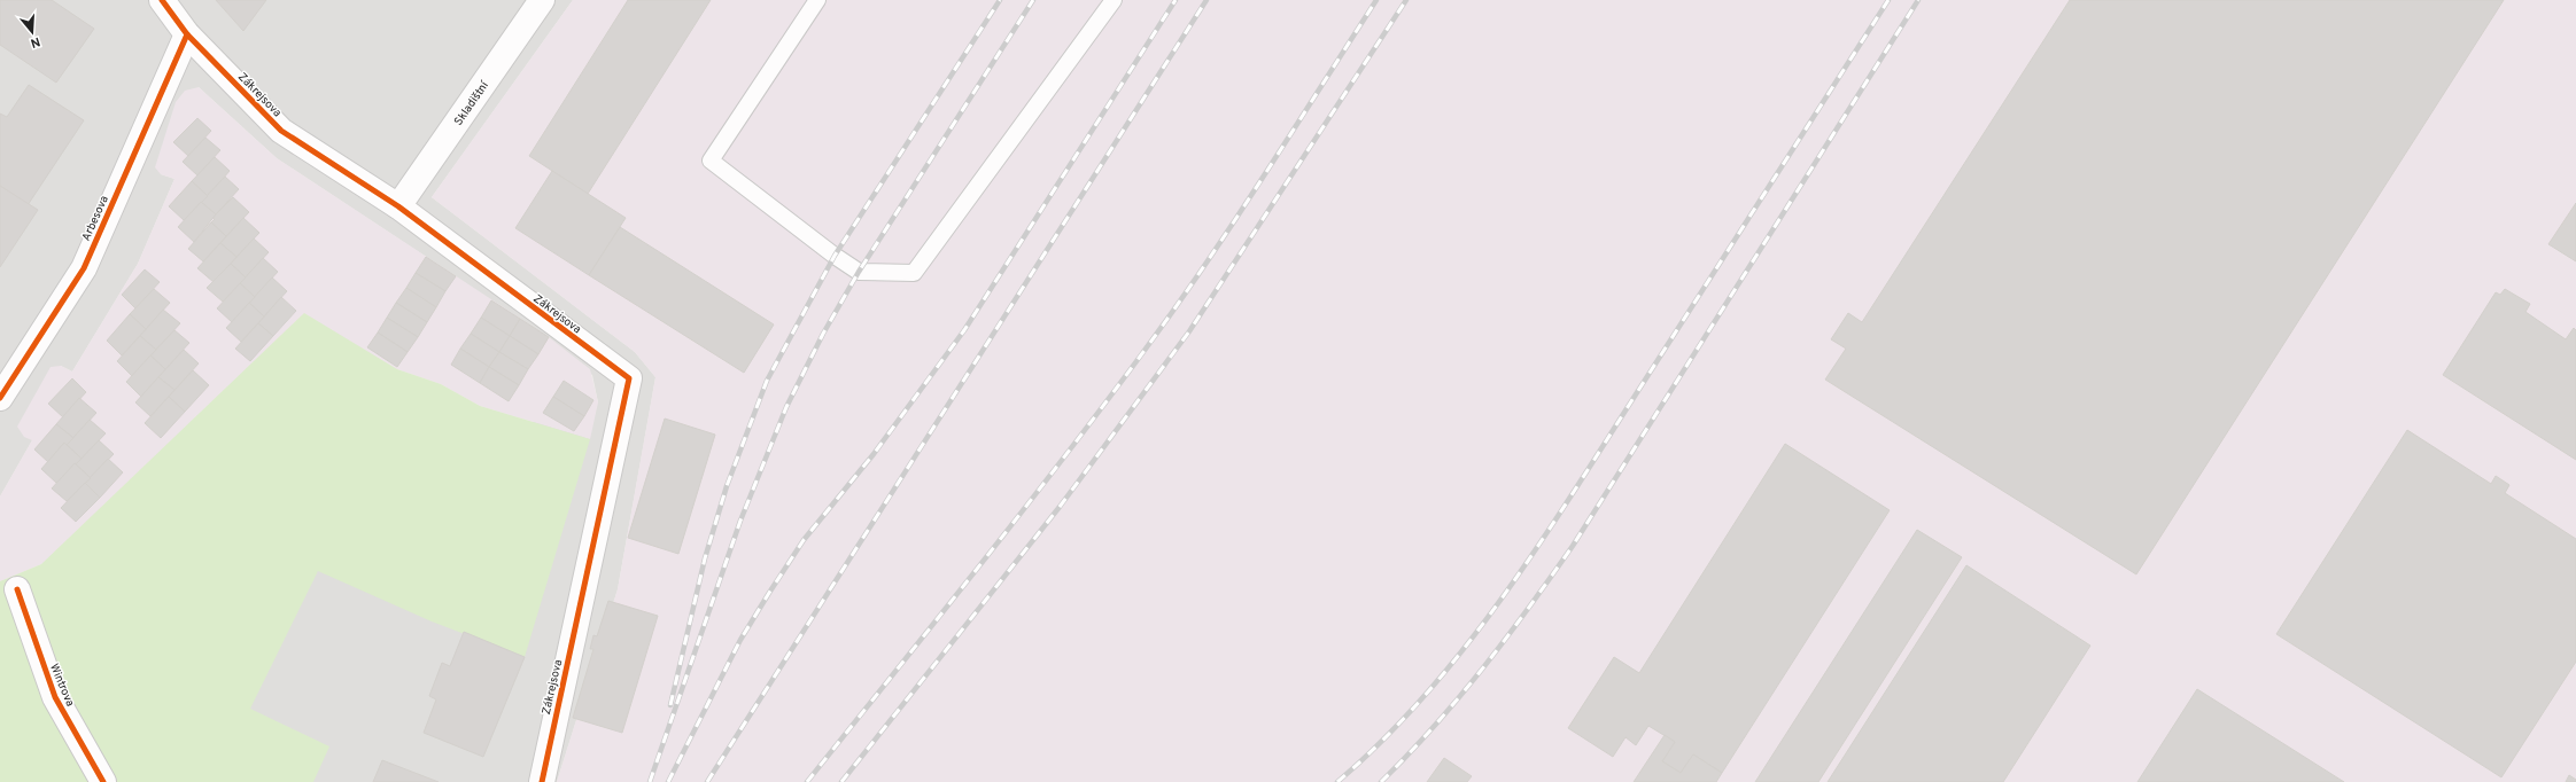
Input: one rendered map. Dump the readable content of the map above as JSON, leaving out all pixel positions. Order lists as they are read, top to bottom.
{
  "streets": {
    "street": [
      "Zákrejsova",
      "Skladištní",
      "Arbesova",
      "Wintrova"
    ]
  },
  "crossings": [
    ["Zákrejsova", "Skladištní"],
    ["Zákrejsova", "Arbesova"]
  ],
  "north": "bottom"
}
